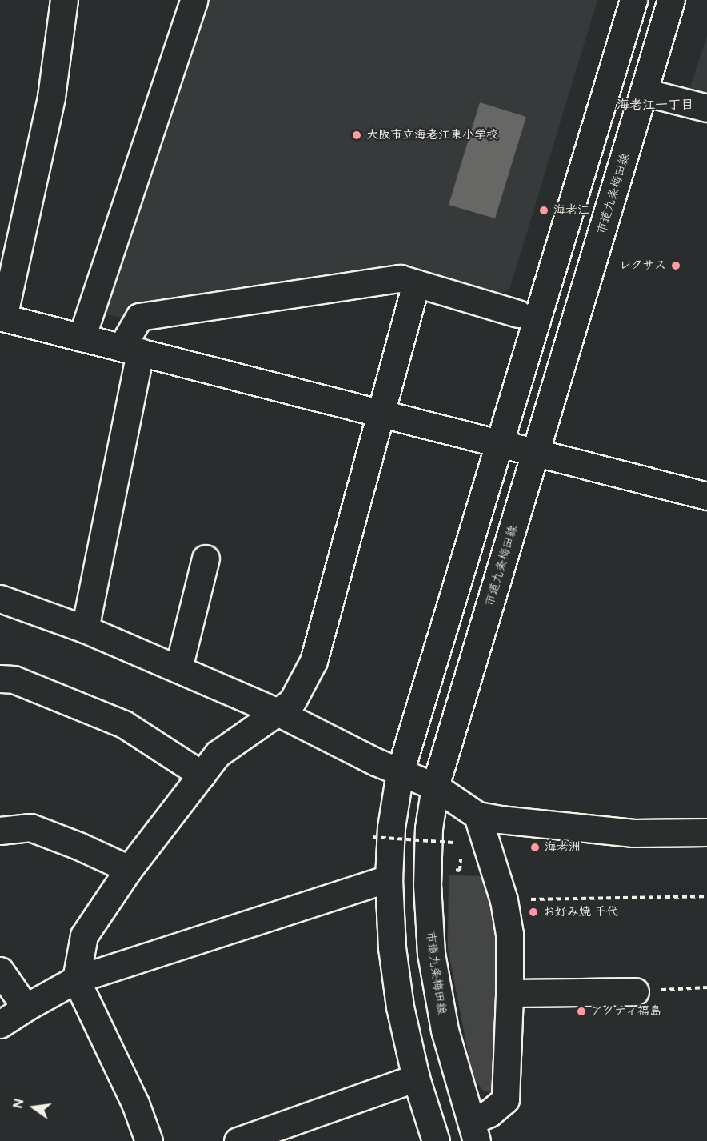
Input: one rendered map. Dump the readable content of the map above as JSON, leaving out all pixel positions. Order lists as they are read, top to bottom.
{
  "streets": {
    "street": ["市道九条梅田線"]
  },
  "districts": ["海老江一丁目"],
  "places": [
    "大阪市立海老江東小学校",
    "海老江",
    "レクサス",
    "海老洲",
    "お好み焼 千代",
    "アクティ福島"
  ],
  "north": "left"
}
